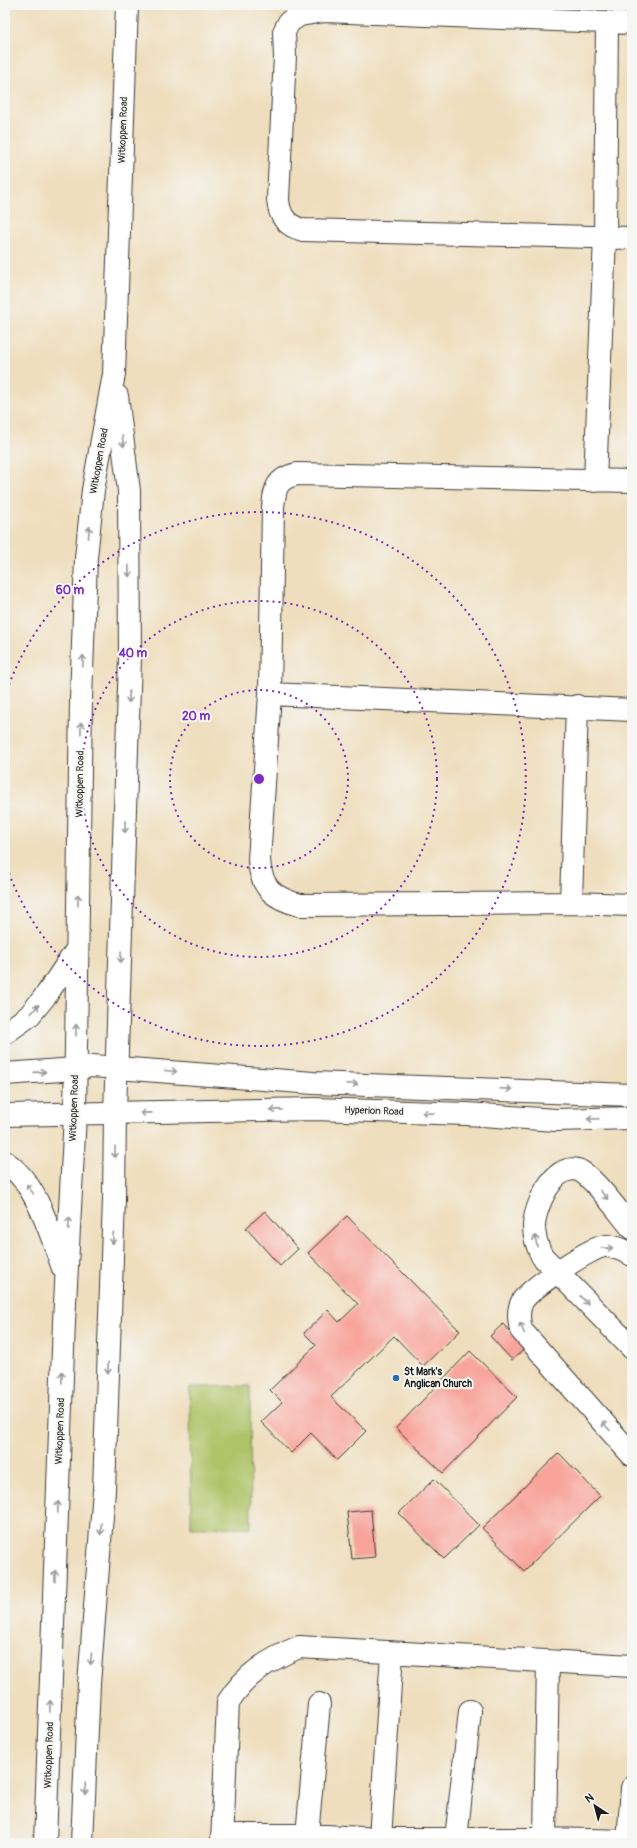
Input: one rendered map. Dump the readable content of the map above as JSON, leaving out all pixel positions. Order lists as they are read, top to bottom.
{
  "streets": {
    "street": ["Witkoppen Road", "Hyperion Road"]
  },
  "crossings": [
    ["Witkoppen Road", "Hyperion Road"]
  ],
  "places": ["St Mark's Anglican Church"],
  "north": "top left",
  "rings": ["60 m", "40 m", "20 m"]
}
